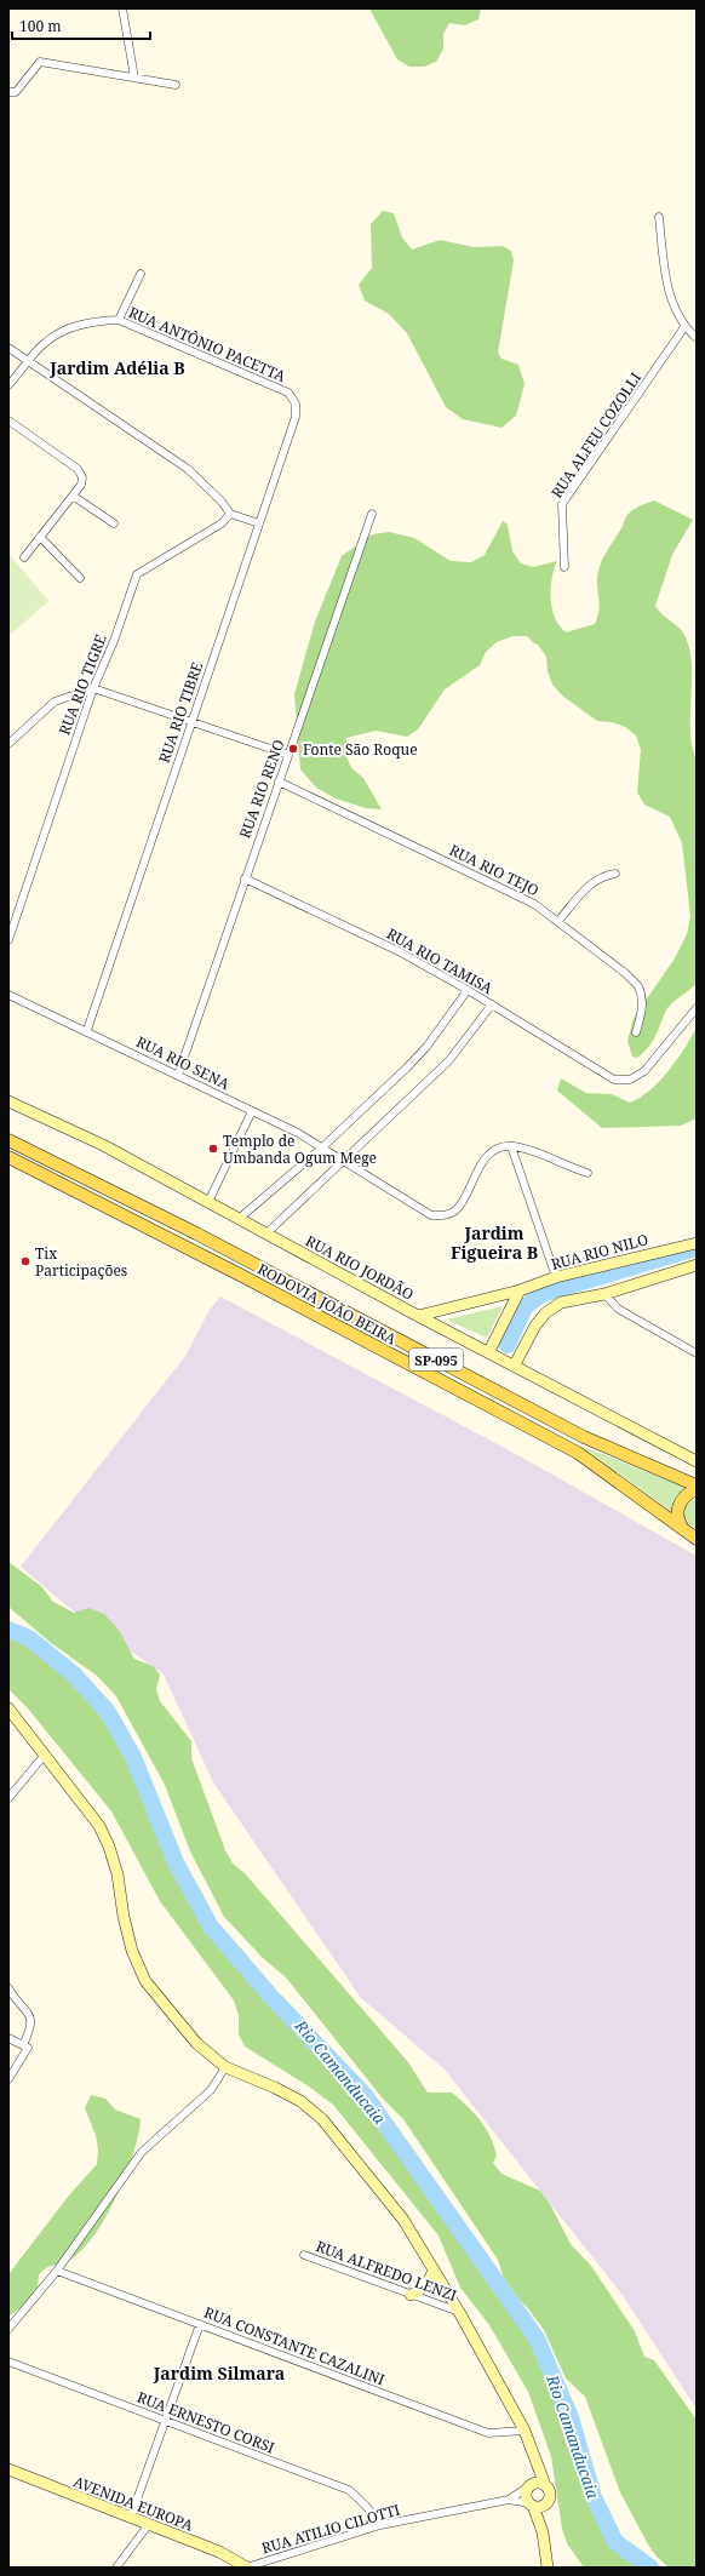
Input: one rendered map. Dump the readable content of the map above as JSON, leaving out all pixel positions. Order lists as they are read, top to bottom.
{
  "streets": {
    "main road": ["RODOVIA JOÃO BEIRA", "SP-095"],
    "street": [
      "RUA ANTÔNIO PACETTA",
      "RUA ALFEU COZOLLI",
      "RUA RIO TIGRE",
      "RUA RIO TIBRE",
      "RUA RIO RENO",
      "RUA RIO TEJO",
      "RUA RIO TAMISA",
      "RUA RIO SENA",
      "RUA RIO NILO",
      "RUA RIO JORDÃO",
      "RUA ALFREDO LENZI",
      "RUA CONSTANTE CAZALINI",
      "RUA ERNESTO CORSI",
      "AVENIDA EUROPA",
      "RUA ATILIO CILOTTI"
    ]
  },
  "crossings": [
    ["RUA ANTÔNIO PACETTA", "RUA RIO TIBRE"],
    ["RUA RIO TIBRE", "RUA RIO SENA"],
    ["RUA RIO RENO", "RUA RIO TEJO"],
    ["RUA RIO RENO", "RUA RIO TAMISA"],
    ["RUA RIO RENO", "RUA RIO SENA"],
    ["RUA RIO NILO", "RUA RIO JORDÃO"],
    ["RUA ERNESTO CORSI", "RUA ATILIO CILOTTI"],
    ["AVENIDA EUROPA", "RUA ATILIO CILOTTI"]
  ],
  "districts": ["Jardim Adélia B", "Jardim Figueira B", "Jardim Silmara"],
  "water": ["Rio Camanducaia"],
  "places": ["Fonte São Roque", "Templo de Umbanda Ogum Mege", "Tix Participações"],
  "scale_bar": "100 m"
}
